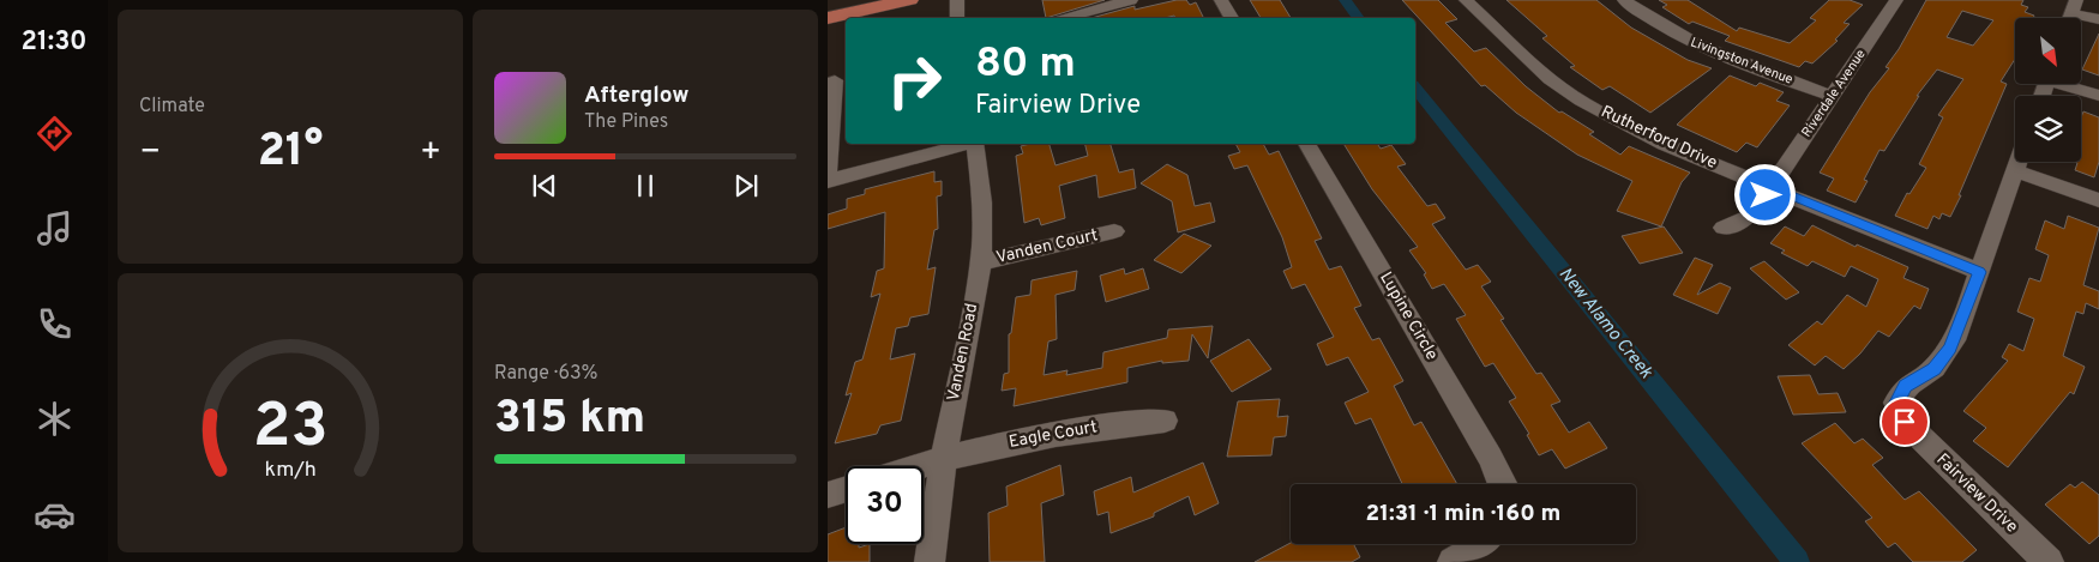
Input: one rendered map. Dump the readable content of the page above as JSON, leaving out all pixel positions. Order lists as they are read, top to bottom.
{
  "streets": {
    "street": [
      "Livingston Avenue",
      "Riverdale Avenue",
      "Rutherford Drive",
      "Vanden Court",
      "Lupine Circle",
      "Vanden Road",
      "Eagle Court",
      "Fairview Drive"
    ]
  },
  "crossings": [
    ["Livingston Avenue", "Riverdale Avenue"],
    ["Riverdale Avenue", "Rutherford Drive"],
    ["Rutherford Drive", "Fairview Drive"],
    ["Vanden Court", "Vanden Road"],
    ["Vanden Road", "Eagle Court"]
  ],
  "water": ["New Alamo Creek"],
  "north": "bottom right",
  "page": {
    "tabs": "21:30",
    "tile": [
      "Climate",
      ["Range · 63%", "315 km"]
    ],
    "turn": ["80 m", "Fairview Drive"],
    "song": ["Afterglow", "The Pines"],
    "heat": ["−", "21°", "+"],
    "limit": "30",
    "trip": "21:31 · 1 min · 160 m",
    "gauge": ["23", "km/h"]
  }
}
